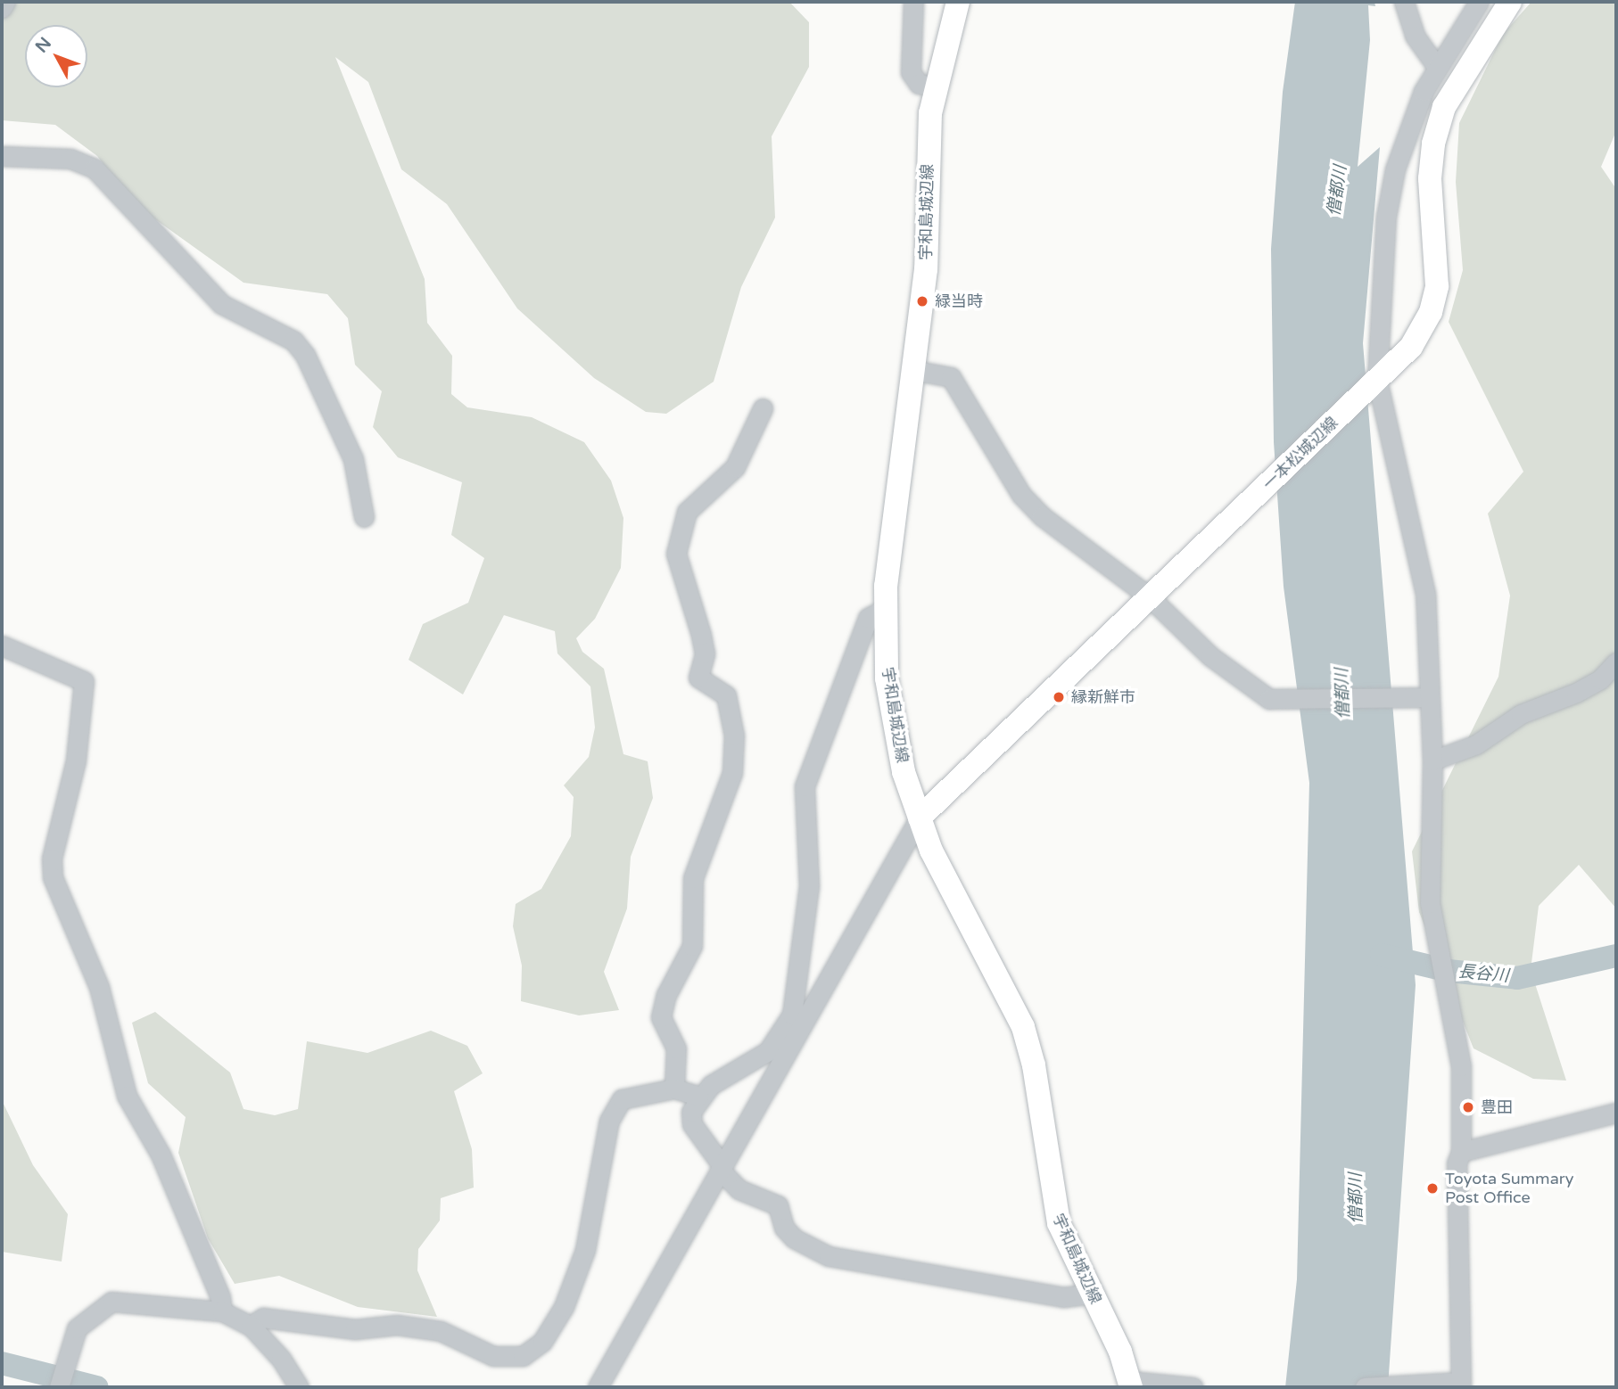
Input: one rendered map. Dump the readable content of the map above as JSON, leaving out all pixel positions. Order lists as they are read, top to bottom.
{
  "streets": {
    "main road": ["宇和島城辺線", "一本松城辺線"]
  },
  "crossings": [
    ["宇和島城辺線", "一本松城辺線"]
  ],
  "water": ["僧都川", "長谷川"],
  "places": [
    "緑当時",
    "縁新鮮市",
    "豊田",
    "Toyota Summary Post Office"
  ],
  "north": "top left"
}
